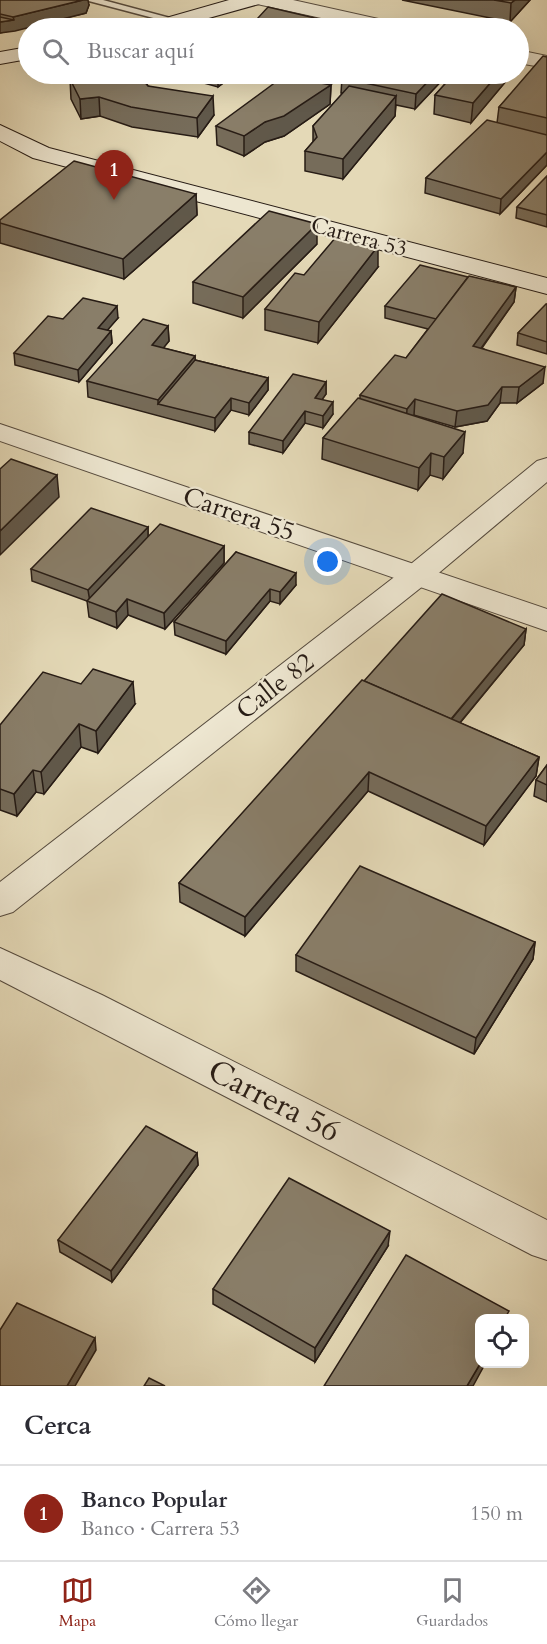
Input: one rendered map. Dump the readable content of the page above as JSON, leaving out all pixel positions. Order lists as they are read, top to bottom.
{
  "streets": {
    "street": [
      "Carrera 53",
      "Carrera 55",
      "Calle 82",
      "Carrera 56"
    ]
  },
  "crossings": [
    ["Carrera 55", "Calle 82"]
  ],
  "page": {
    "search": "Buscar aquí",
    "pins": "1",
    "heading": "Cerca",
    "list": [
      {
        "mark": "1",
        "name": "Banco Popular",
        "note": "Banco · Carrera 53",
        "value": "150 m"
      }
    ],
    "nav": ["Mapa", "Cómo llegar", "Guardados"]
  }
}
